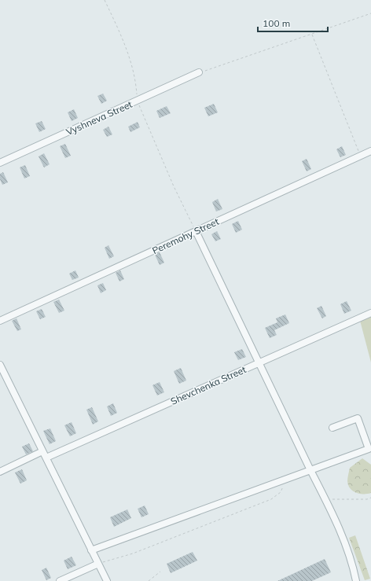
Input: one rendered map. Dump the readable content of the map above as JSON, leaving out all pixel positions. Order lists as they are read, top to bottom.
{
  "streets": {
    "street": ["Vyshneva Street", "Peremohy Street", "Shevchenka Street"]
  },
  "scale_bar": "100 m"
}
